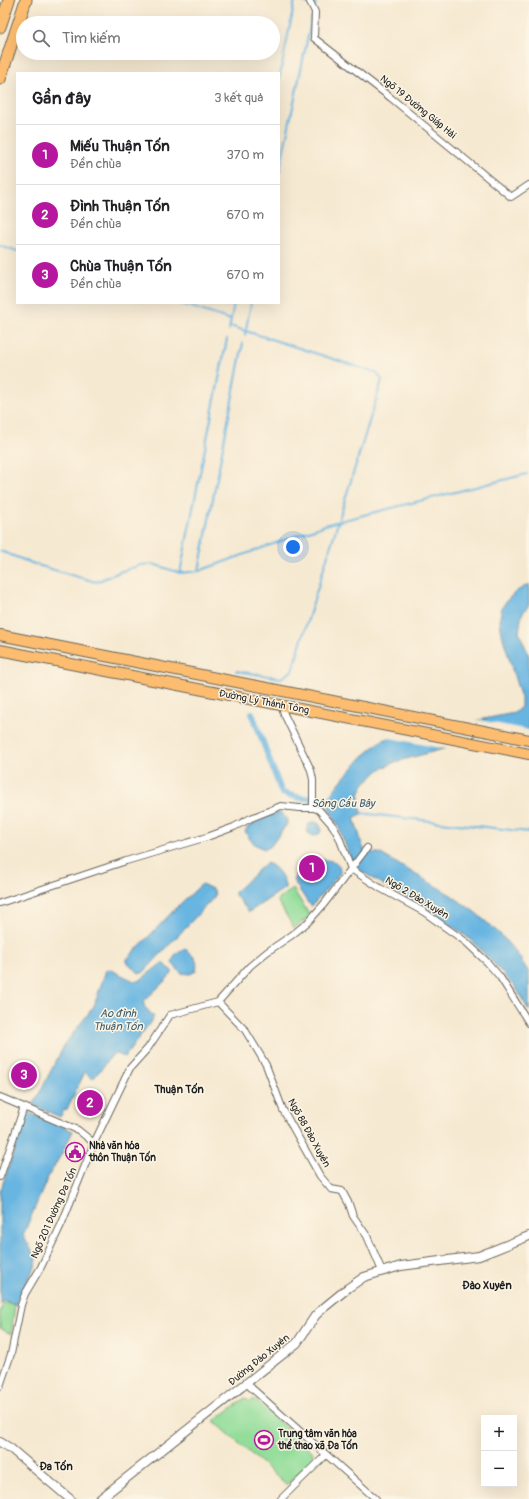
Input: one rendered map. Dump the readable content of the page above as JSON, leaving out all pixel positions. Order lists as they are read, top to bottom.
{
  "streets": {
    "main road": ["Đường Lý Thánh Tông"],
    "street": [
      "Ngõ 19 Đường Giáp Hải",
      "Ngõ 2 Đào Xuyên",
      "Ngõ 88 Đào Xuyên",
      "Ngõ 201 Đường Đa Tốn",
      "Đường Đào Xuyên"
    ]
  },
  "crossings": [
    ["Ngõ 88 Đào Xuyên", "Ngõ 201 Đường Đa Tốn"],
    ["Ngõ 88 Đào Xuyên", "Đường Đào Xuyên"]
  ],
  "districts": ["Thuận Tốn", "Đào Xuyên", "Đa Tốn"],
  "water": ["Sông Cầu Bây", "Ao đình Thuận Tốn"],
  "places": {
    "public building": ["Nhà văn hóa thôn Thuận Tốn"],
    "sports": ["Trung tâm văn hóa thể thao xã Đa Tốn"]
  },
  "page": {
    "search": "Tìm kiếm",
    "heading": ["Gần đây", "3 kết quả"],
    "list": [
      {
        "mark": "1",
        "name": "Miếu Thuận Tốn",
        "note": "Đền chùa",
        "value": "370 m"
      },
      {
        "mark": "2",
        "name": "Đình Thuận Tốn",
        "note": "Đền chùa",
        "value": "670 m"
      },
      {
        "mark": "3",
        "name": "Chùa Thuận Tốn",
        "note": "Đền chùa",
        "value": "670 m"
      }
    ],
    "pins": ["1", "3", "2"],
    "map_buttons": ["+", "−"]
  }
}
